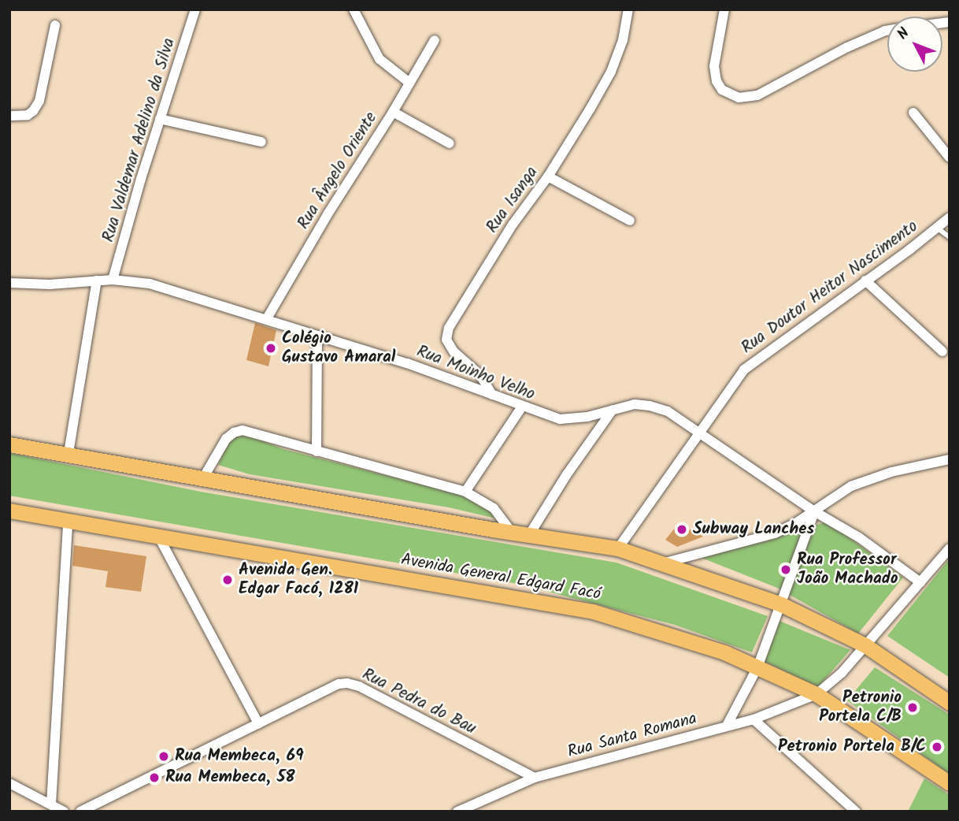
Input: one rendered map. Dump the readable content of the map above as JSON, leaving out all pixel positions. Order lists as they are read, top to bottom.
{
  "streets": {
    "main road": ["Avenida General Edgard Facó"],
    "street": [
      "Rua Valdemar Adelino da Silva",
      "Rua Ângelo Oriente",
      "Rua Isanga",
      "Rua Doutor Heitor Nascimento",
      "Rua Moinho Velho",
      "Rua Pedra do Bau",
      "Rua Santa Romana"
    ]
  },
  "crossings": [
    ["Rua Valdemar Adelino da Silva", "Rua Moinho Velho"],
    ["Rua Ângelo Oriente", "Rua Moinho Velho"],
    ["Rua Isanga", "Rua Moinho Velho"],
    ["Rua Doutor Heitor Nascimento", "Rua Moinho Velho"],
    ["Rua Moinho Velho", "Rua Santa Romana"],
    ["Avenida General Edgard Facó", "Rua Santa Romana"],
    ["Rua Pedra do Bau", "Rua Santa Romana"]
  ],
  "places": [
    "Colégio Gustavo Amaral",
    "Subway Lanches",
    "Rua Professor João Machado",
    "Avenida Gen. Edgar Facó, 1281",
    "Petronio Portela C/B",
    "Petronio Portela B/C",
    "Rua Membeca, 69",
    "Rua Membeca, 58"
  ],
  "north": "top left"
}
